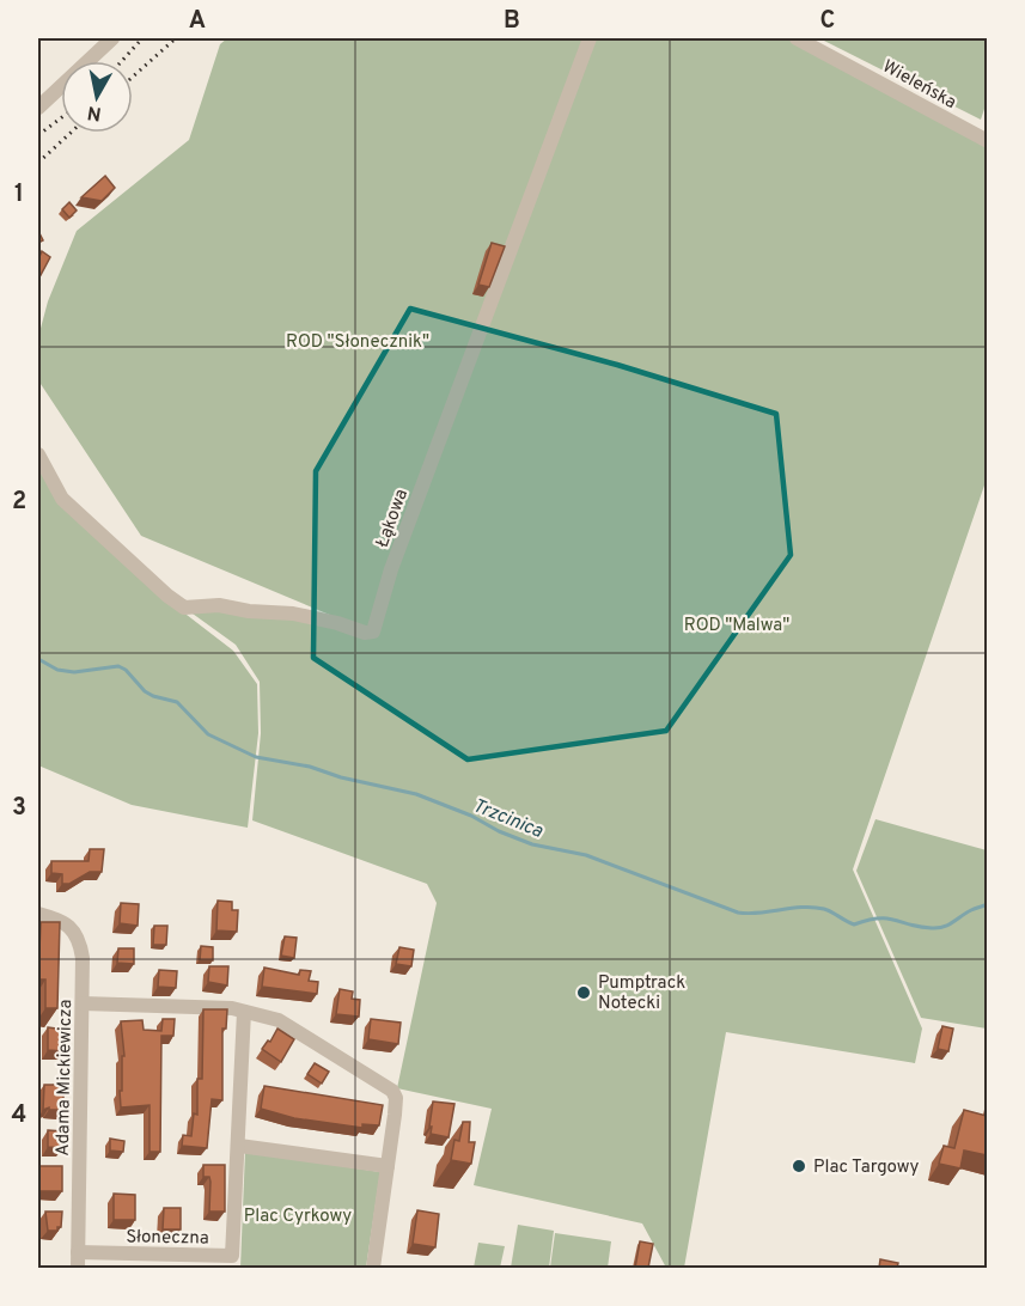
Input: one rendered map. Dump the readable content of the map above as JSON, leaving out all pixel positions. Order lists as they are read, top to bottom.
{
  "streets": {
    "street": [
      "Wieleńska",
      "Łąkowa",
      "Adama Mickiewicza",
      "Słoneczna"
    ]
  },
  "crossings": [
    ["Adama Mickiewicza", "Słoneczna"]
  ],
  "water": ["Trzcinica"],
  "parks": ["ROD \"Słonecznik\"", "ROD \"Malwa\"", "Plac Cyrkowy"],
  "places": ["Pumptrack Notecki", "Plac Targowy"],
  "north": "bottom",
  "grid": {
    "columns": ["A", "B", "C"],
    "rows": [
      "1",
      "2",
      "3",
      "4"
    ]
  }
}
